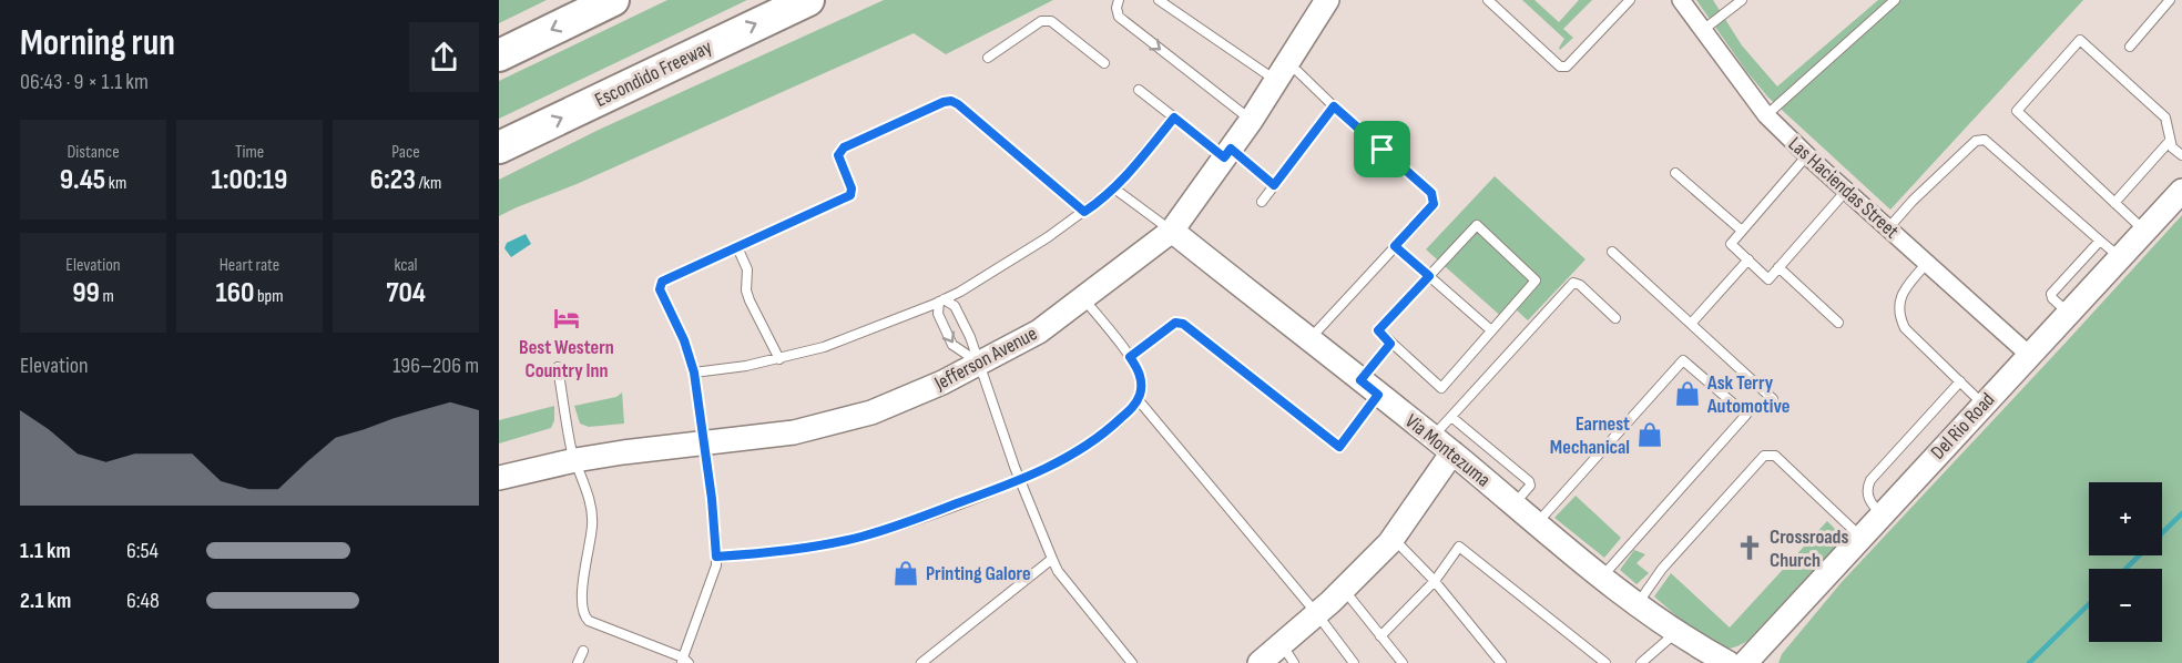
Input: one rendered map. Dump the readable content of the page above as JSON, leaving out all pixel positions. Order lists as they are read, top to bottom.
{
  "streets": {
    "highway": ["Escondido Freeway"],
    "street": [
      "Las Haciendas Street",
      "Jefferson Avenue",
      "Del Rio Road",
      "Via Montezuma"
    ]
  },
  "crossings": [
    ["Las Haciendas Street", "Del Rio Road"],
    ["Jefferson Avenue", "Via Montezuma"]
  ],
  "places": {
    "hotel": ["Best Western Country Inn"],
    "shop": ["Ask Terry Automotive", "Earnest Mechanical", "Printing Galore"],
    "church": ["Crossroads Church"]
  },
  "page": {
    "heading": ["Morning run", "06:43 · 9 × 1.1 km"],
    "stats": [
      ["Distance", "9.45 km"],
      ["Time", "1:00:19"],
      ["Pace", "6:23 /km"],
      ["Elevation", "99 m"],
      ["Heart rate", "160 bpm"],
      ["kcal", "704"]
    ],
    "chart": ["Elevation", "196–206 m"],
    "map_buttons": ["+", "−"],
    "list": [
      {
        "name": "1.1 km",
        "note": "6:54"
      },
      {
        "name": "2.1 km",
        "note": "6:48"
      }
    ]
  }
}
